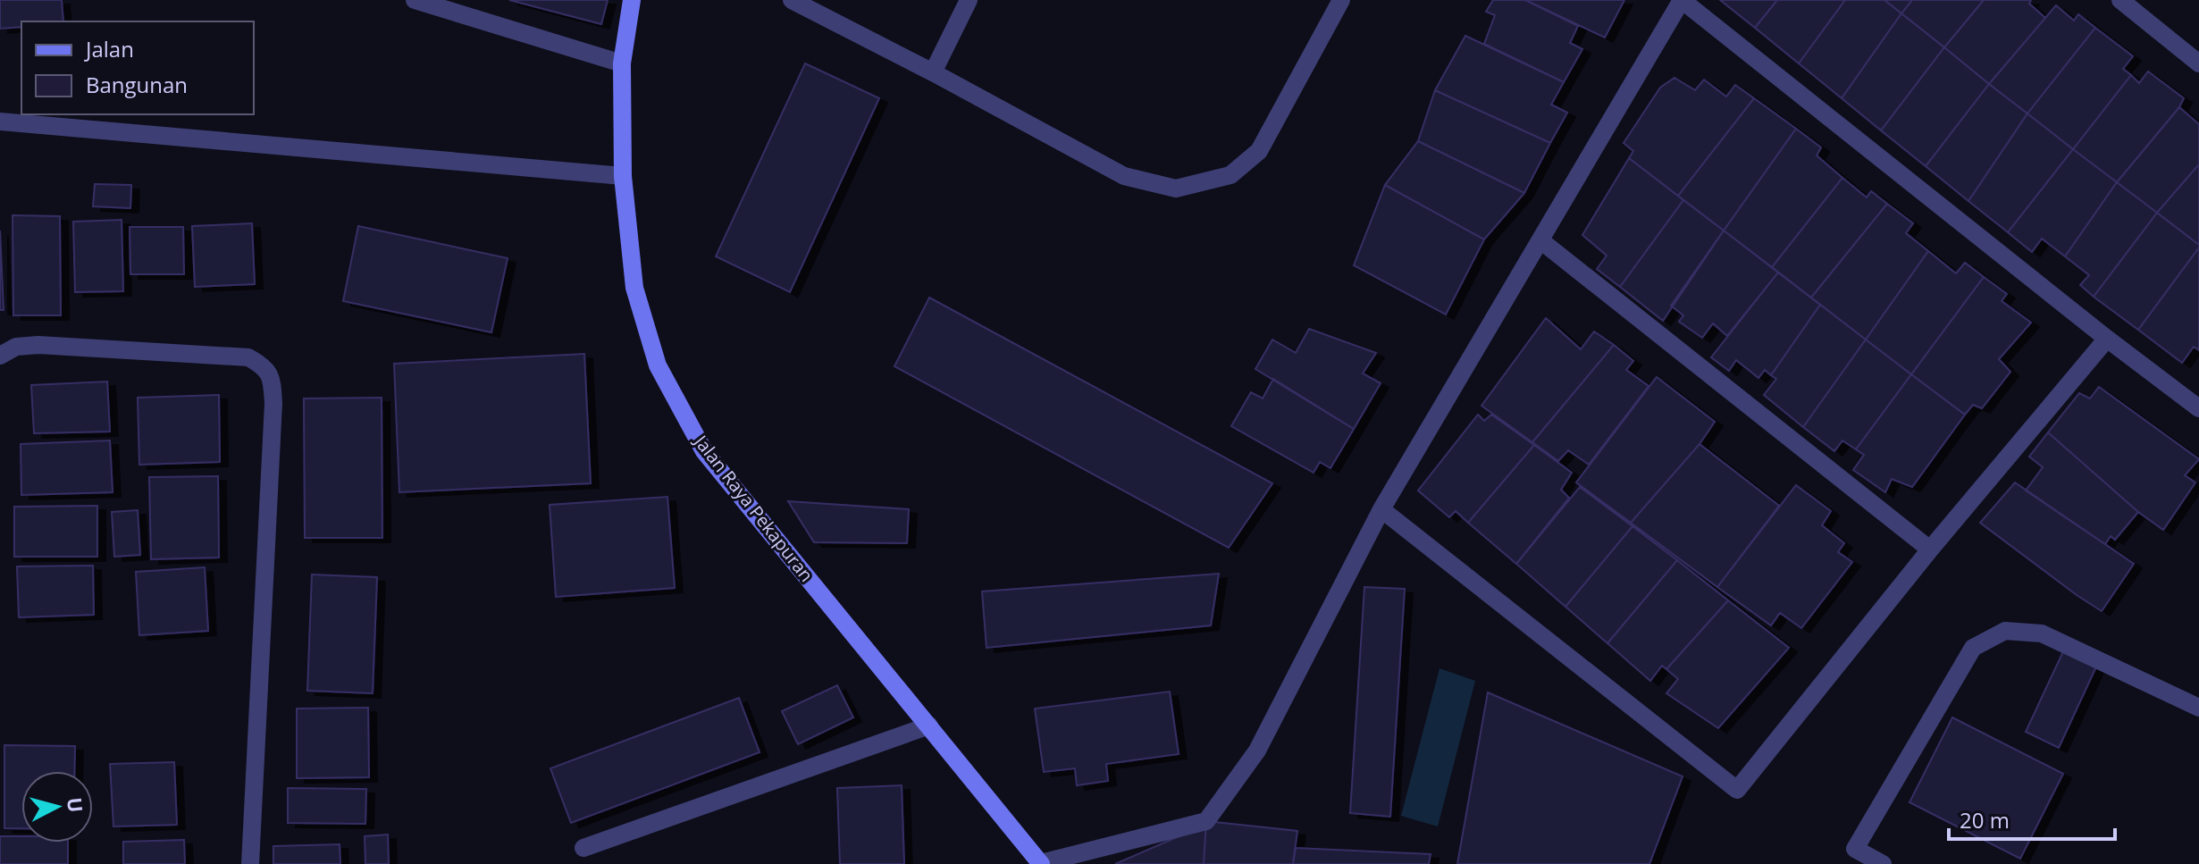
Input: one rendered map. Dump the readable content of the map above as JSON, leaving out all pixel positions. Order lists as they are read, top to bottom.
{
  "streets": {
    "main road": ["Jalan Raya Pekapuran"]
  },
  "legend": ["Jalan", "Bangunan"],
  "scale_bar": "20 m",
  "north": "right"
}
